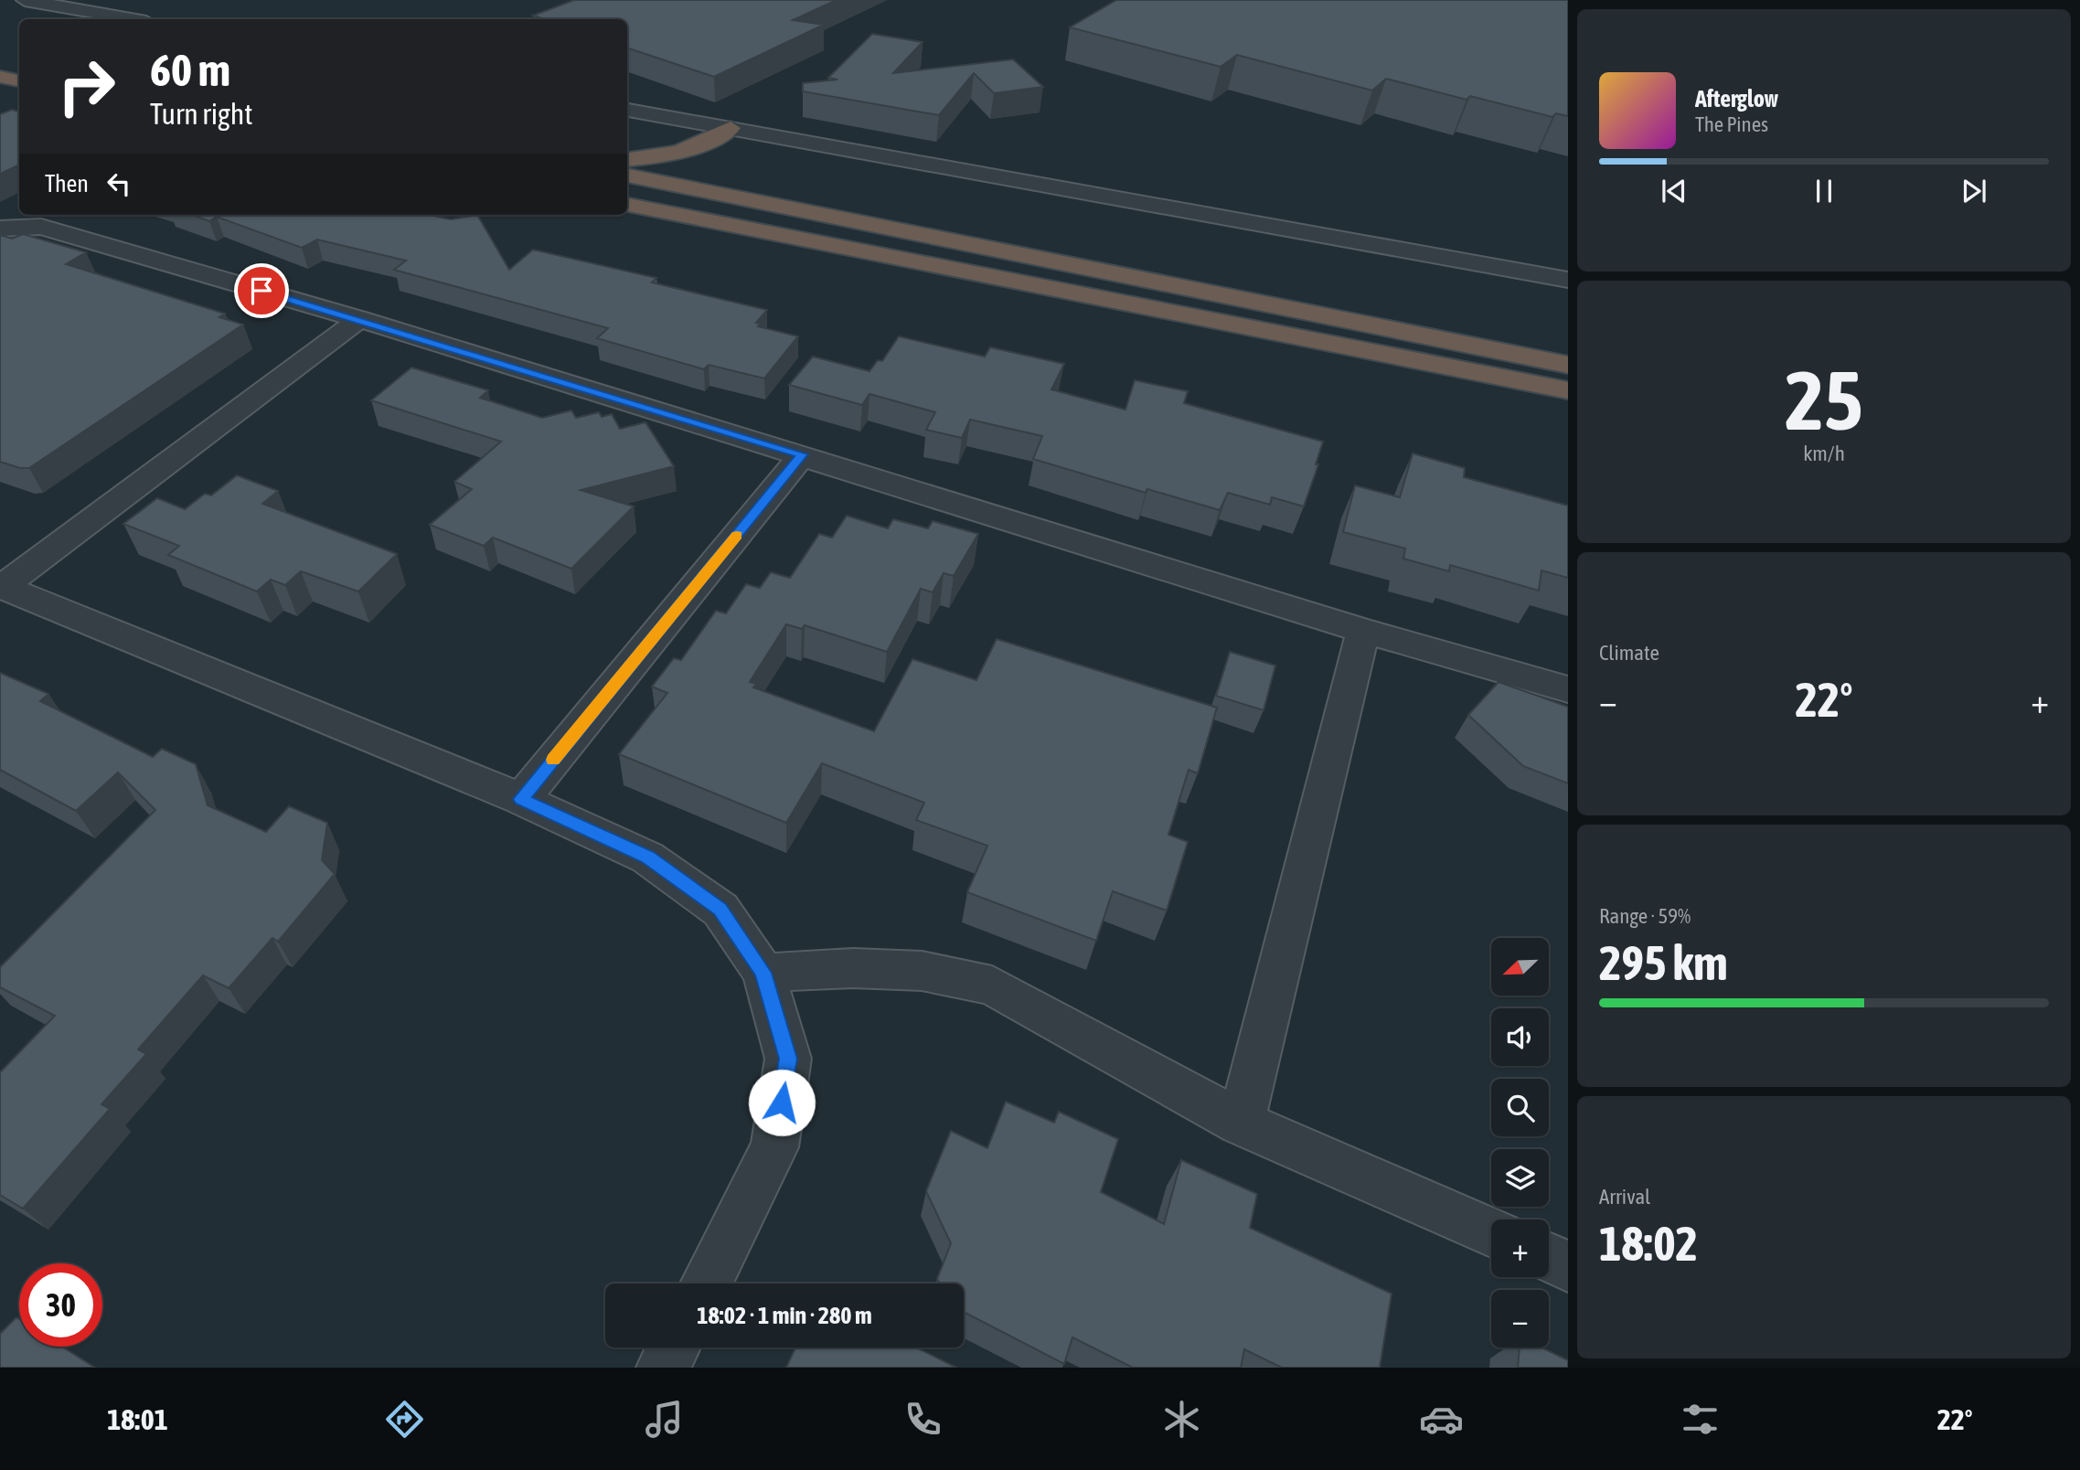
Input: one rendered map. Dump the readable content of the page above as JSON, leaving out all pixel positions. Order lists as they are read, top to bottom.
{
  "north": "bottom left",
  "page": {
    "turn": ["60 m", "Turn right"],
    "song": ["Afterglow", "The Pines"],
    "then": "Then",
    "tile": [
      ["25", "km/h"],
      "Climate",
      ["Range · 59%", "295 km"],
      ["Arrival", "18:02"]
    ],
    "heat": ["−", "22°", "+"],
    "map_buttons": ["+", "−"],
    "limit": "30",
    "trip": "18:02 · 1 min · 280 m",
    "tabs": ["18:01", "22°"]
  }
}
